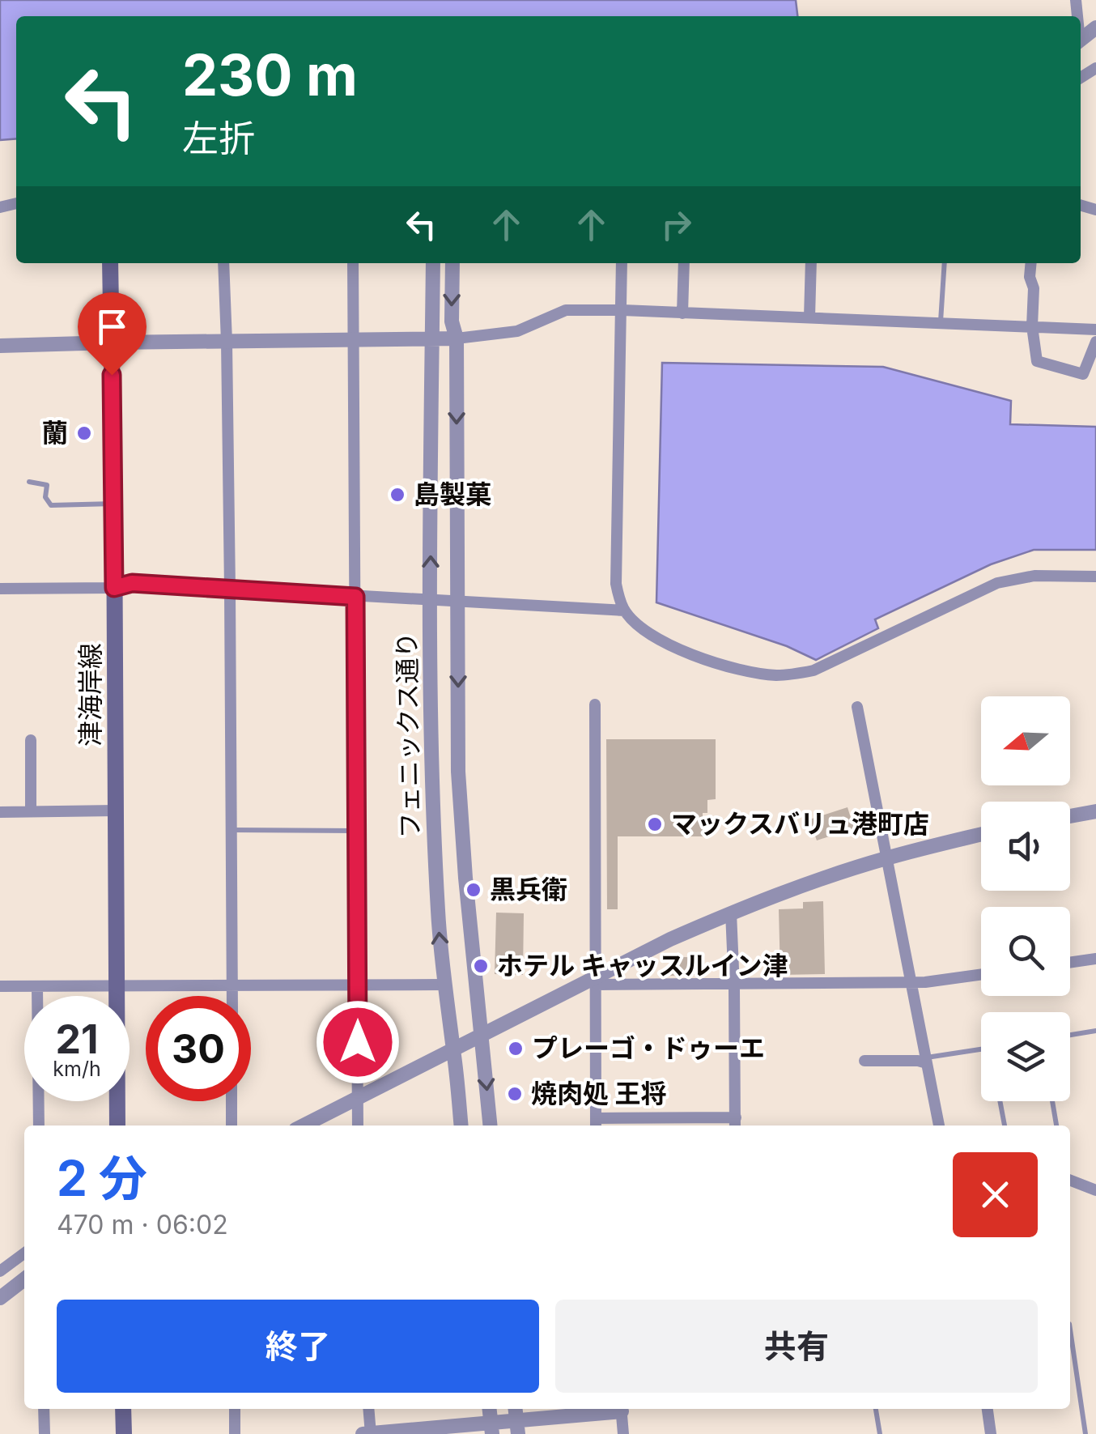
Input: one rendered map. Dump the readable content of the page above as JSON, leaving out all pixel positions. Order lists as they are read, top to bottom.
{
  "streets": {
    "main road": ["津海岸線"],
    "street": ["フェニックス通り"]
  },
  "places": [
    "蘭",
    "島製菓",
    "マックスバリュ港町店",
    "黒兵衛",
    "ホテル キャッスルイン津",
    "プレーゴ・ドゥーエ",
    "焼肉処 王将"
  ],
  "north": "left",
  "page": {
    "turn": ["230 m", "左折"],
    "speed": "21 km/h",
    "limit": "30",
    "heading": ["2 分", "470 m · 06:02"],
    "buttons": ["終了", "共有"]
  }
}
